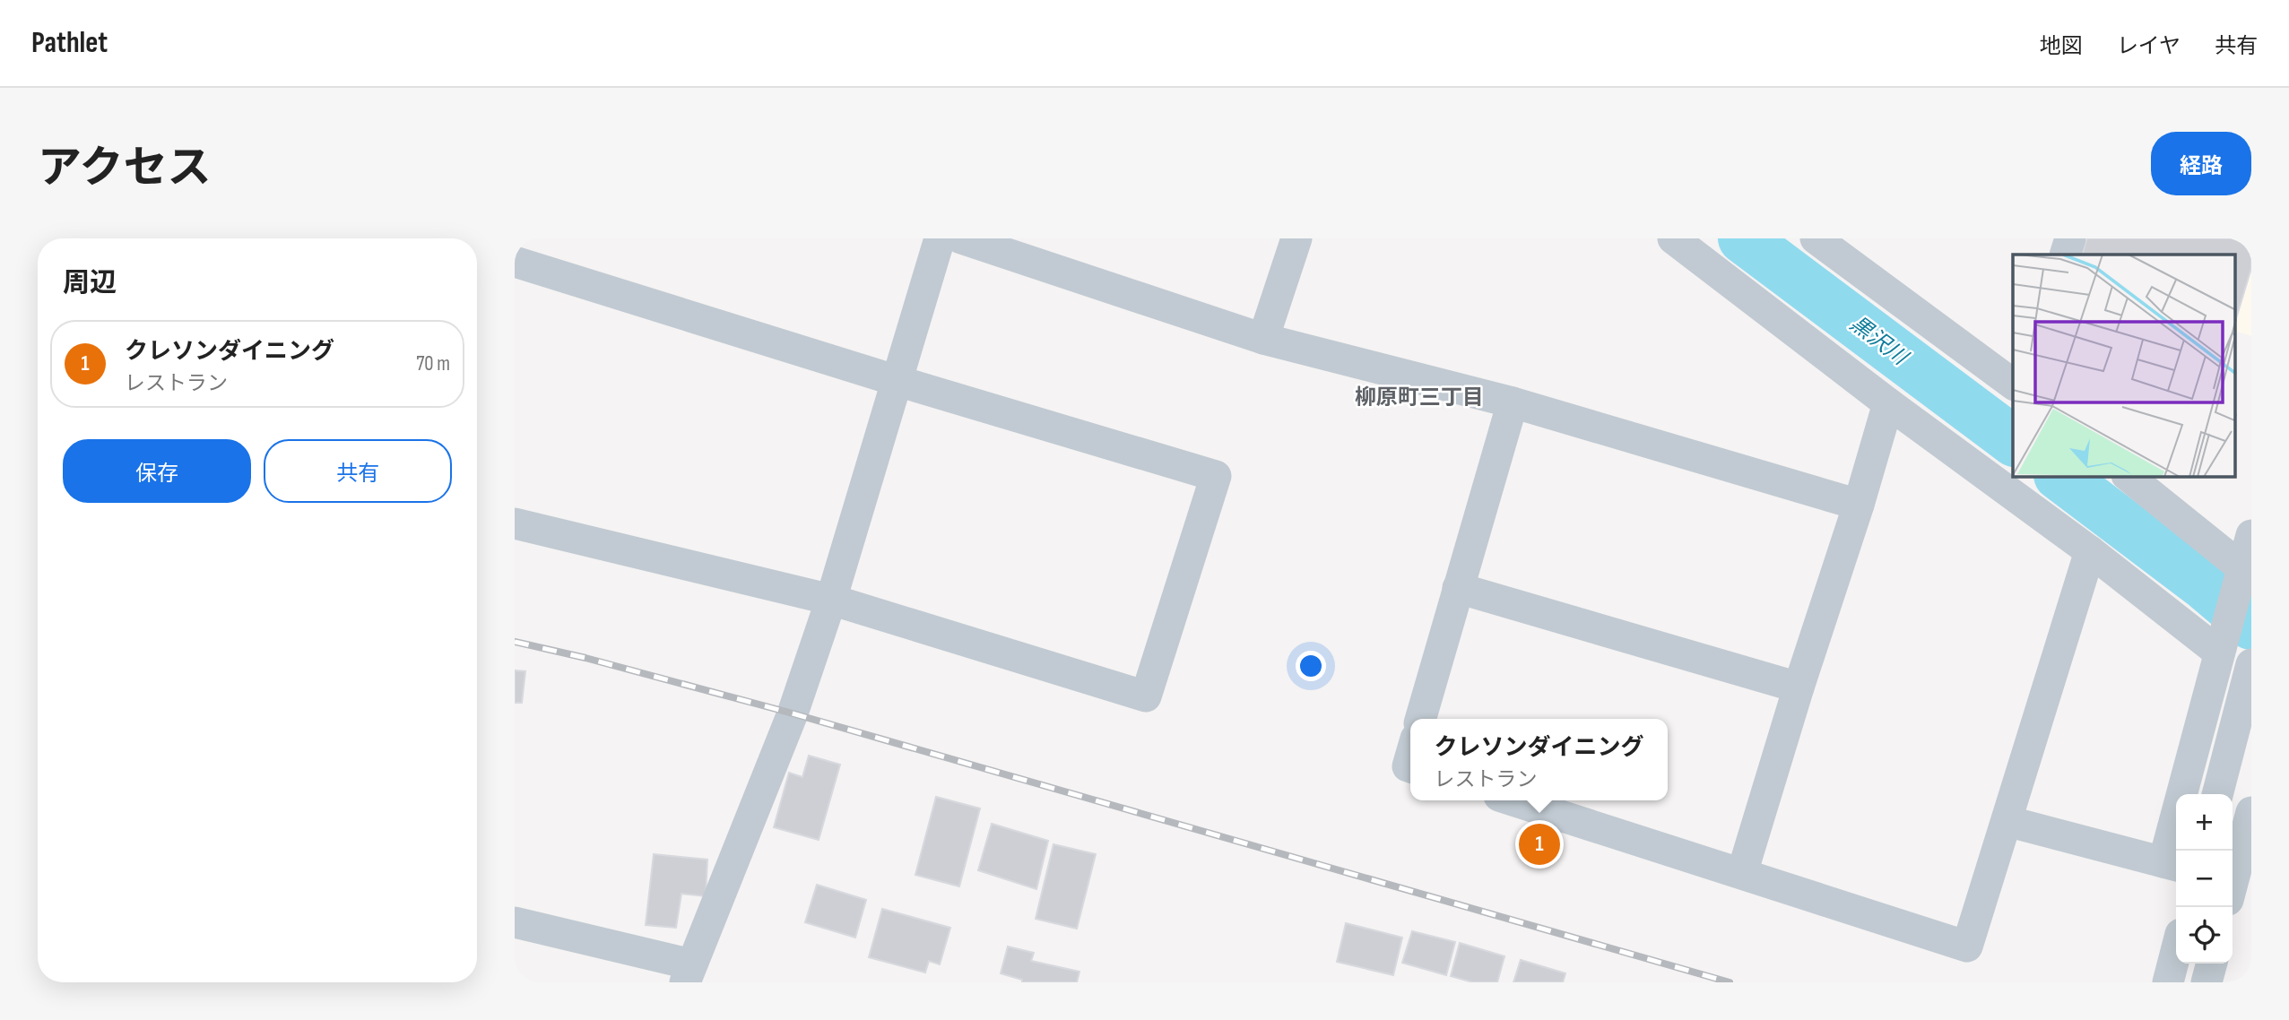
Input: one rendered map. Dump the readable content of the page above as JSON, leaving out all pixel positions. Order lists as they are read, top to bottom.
{
  "districts": ["柳原町三丁目"],
  "water": ["黒沢川"],
  "page": {
    "header": "Pathlet",
    "nav": ["地図", "レイヤ", "共有"],
    "title": "アクセス",
    "buttons": [
      "経路",
      ["保存", "共有"]
    ],
    "heading": "周辺",
    "list": [
      {
        "mark": "1",
        "name": "クレソンダイニング",
        "note": "レストラン",
        "value": "70 m"
      }
    ],
    "popup": ["クレソンダイニング", "レストラン"],
    "map_buttons": ["+", "−"],
    "pins": "1"
  }
}
